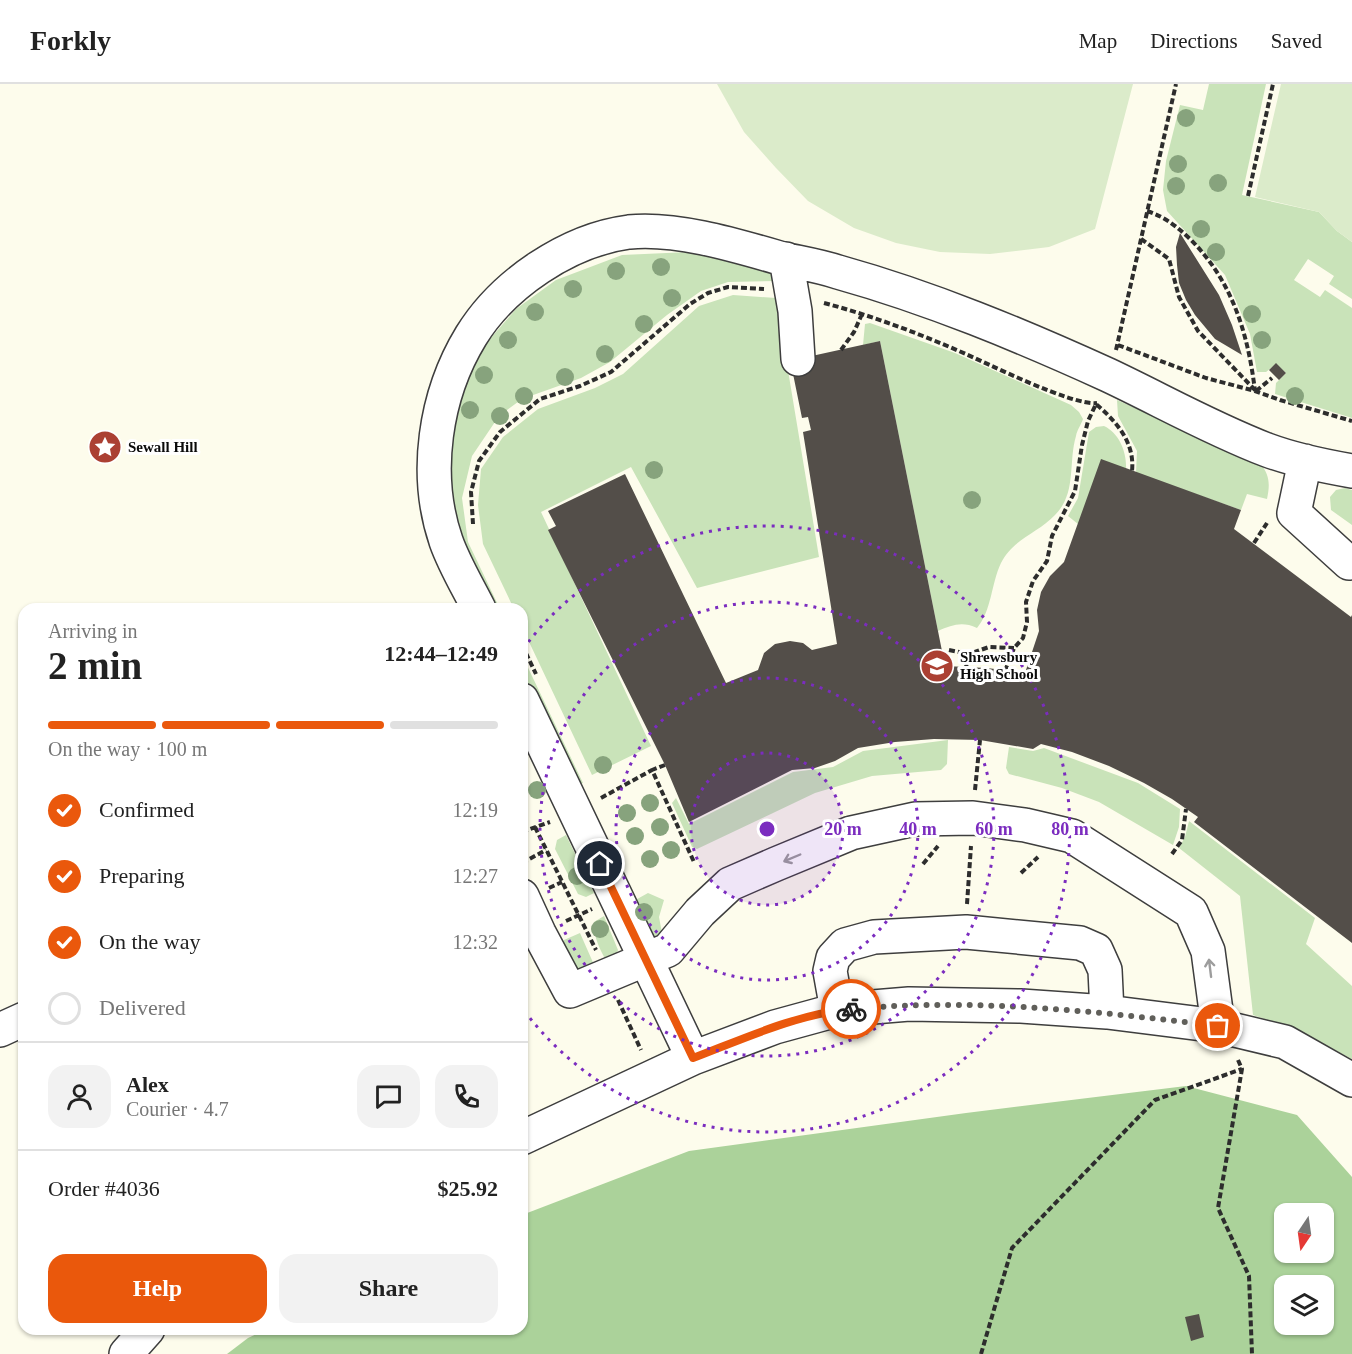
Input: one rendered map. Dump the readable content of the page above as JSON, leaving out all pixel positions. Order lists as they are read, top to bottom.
{
  "places": {
    "place": ["Sewall Hill"],
    "school or university": ["Shrewsbury High School"]
  },
  "north": "bottom",
  "page": {
    "header": "Forkly",
    "nav": ["Map", "Directions", "Saved"],
    "heading": ["2 min", "Arriving in", "12:44–12:49"],
    "panel": [
      "Alex",
      "Courier · 4.7",
      "Order #4036",
      "$25.92"
    ],
    "bar": "On the way · 100 m",
    "list": [
      ["Confirmed", "12:19"],
      ["Preparing", "12:27"],
      ["On the way", "12:32"],
      "Delivered"
    ],
    "buttons": ["Help", "Share"]
  },
  "rings": [
    "20 m",
    "40 m",
    "60 m",
    "80 m"
  ]
}
